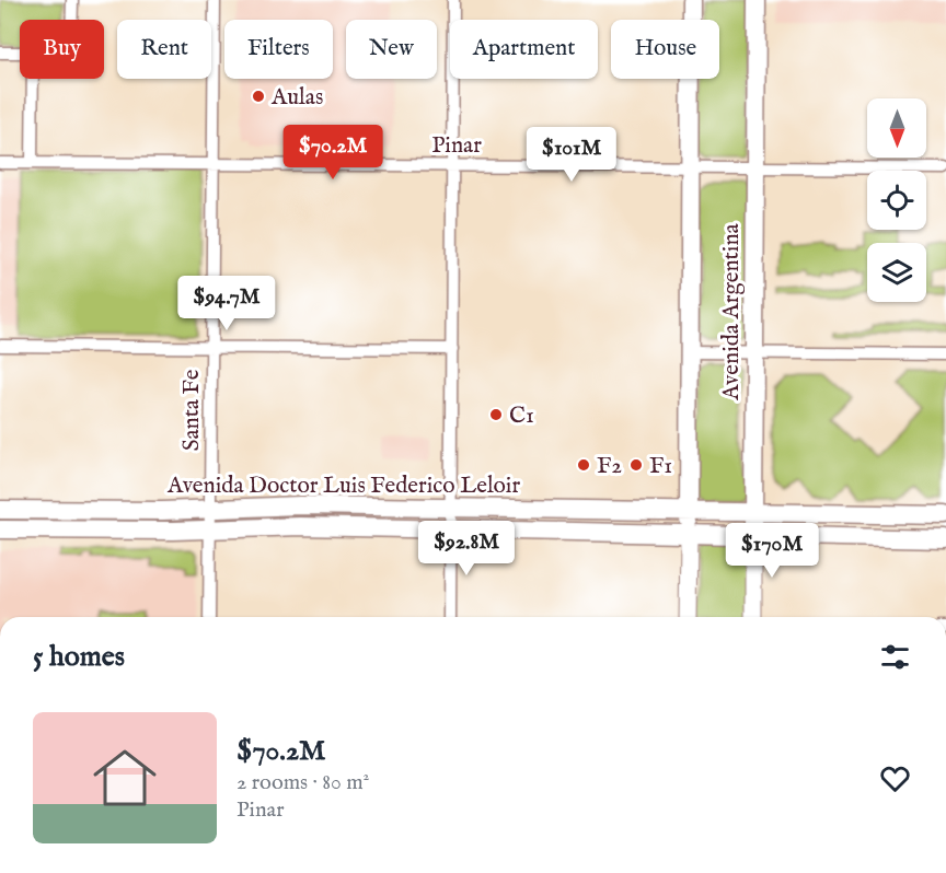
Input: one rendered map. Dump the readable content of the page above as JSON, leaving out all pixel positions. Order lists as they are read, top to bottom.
{
  "streets": {
    "main road": ["Avenida Argentina", "Avenida Doctor Luis Federico Leloir"],
    "street": ["Pinar", "Santa Fe"]
  },
  "crossings": [
    ["Pinar", "Avenida Argentina"],
    ["Pinar", "Santa Fe"],
    ["Avenida Argentina", "Avenida Doctor Luis Federico Leloir"],
    ["Santa Fe", "Avenida Doctor Luis Federico Leloir"]
  ],
  "places": [
    "Aulas",
    "C1",
    "F2",
    "F1"
  ],
  "north": "bottom",
  "page": {
    "chip": [
      "Buy",
      "Rent",
      "Filters",
      "New",
      "Apartment",
      "House"
    ],
    "price": [
      "$70.2M",
      "$101M",
      "$94.7M",
      "$92.8M",
      "$170M"
    ],
    "heading": "5 homes",
    "list": [
      {
        "name": "$70.2M",
        "note": "2 rooms · 80 m² · Pinar"
      }
    ]
  }
}
